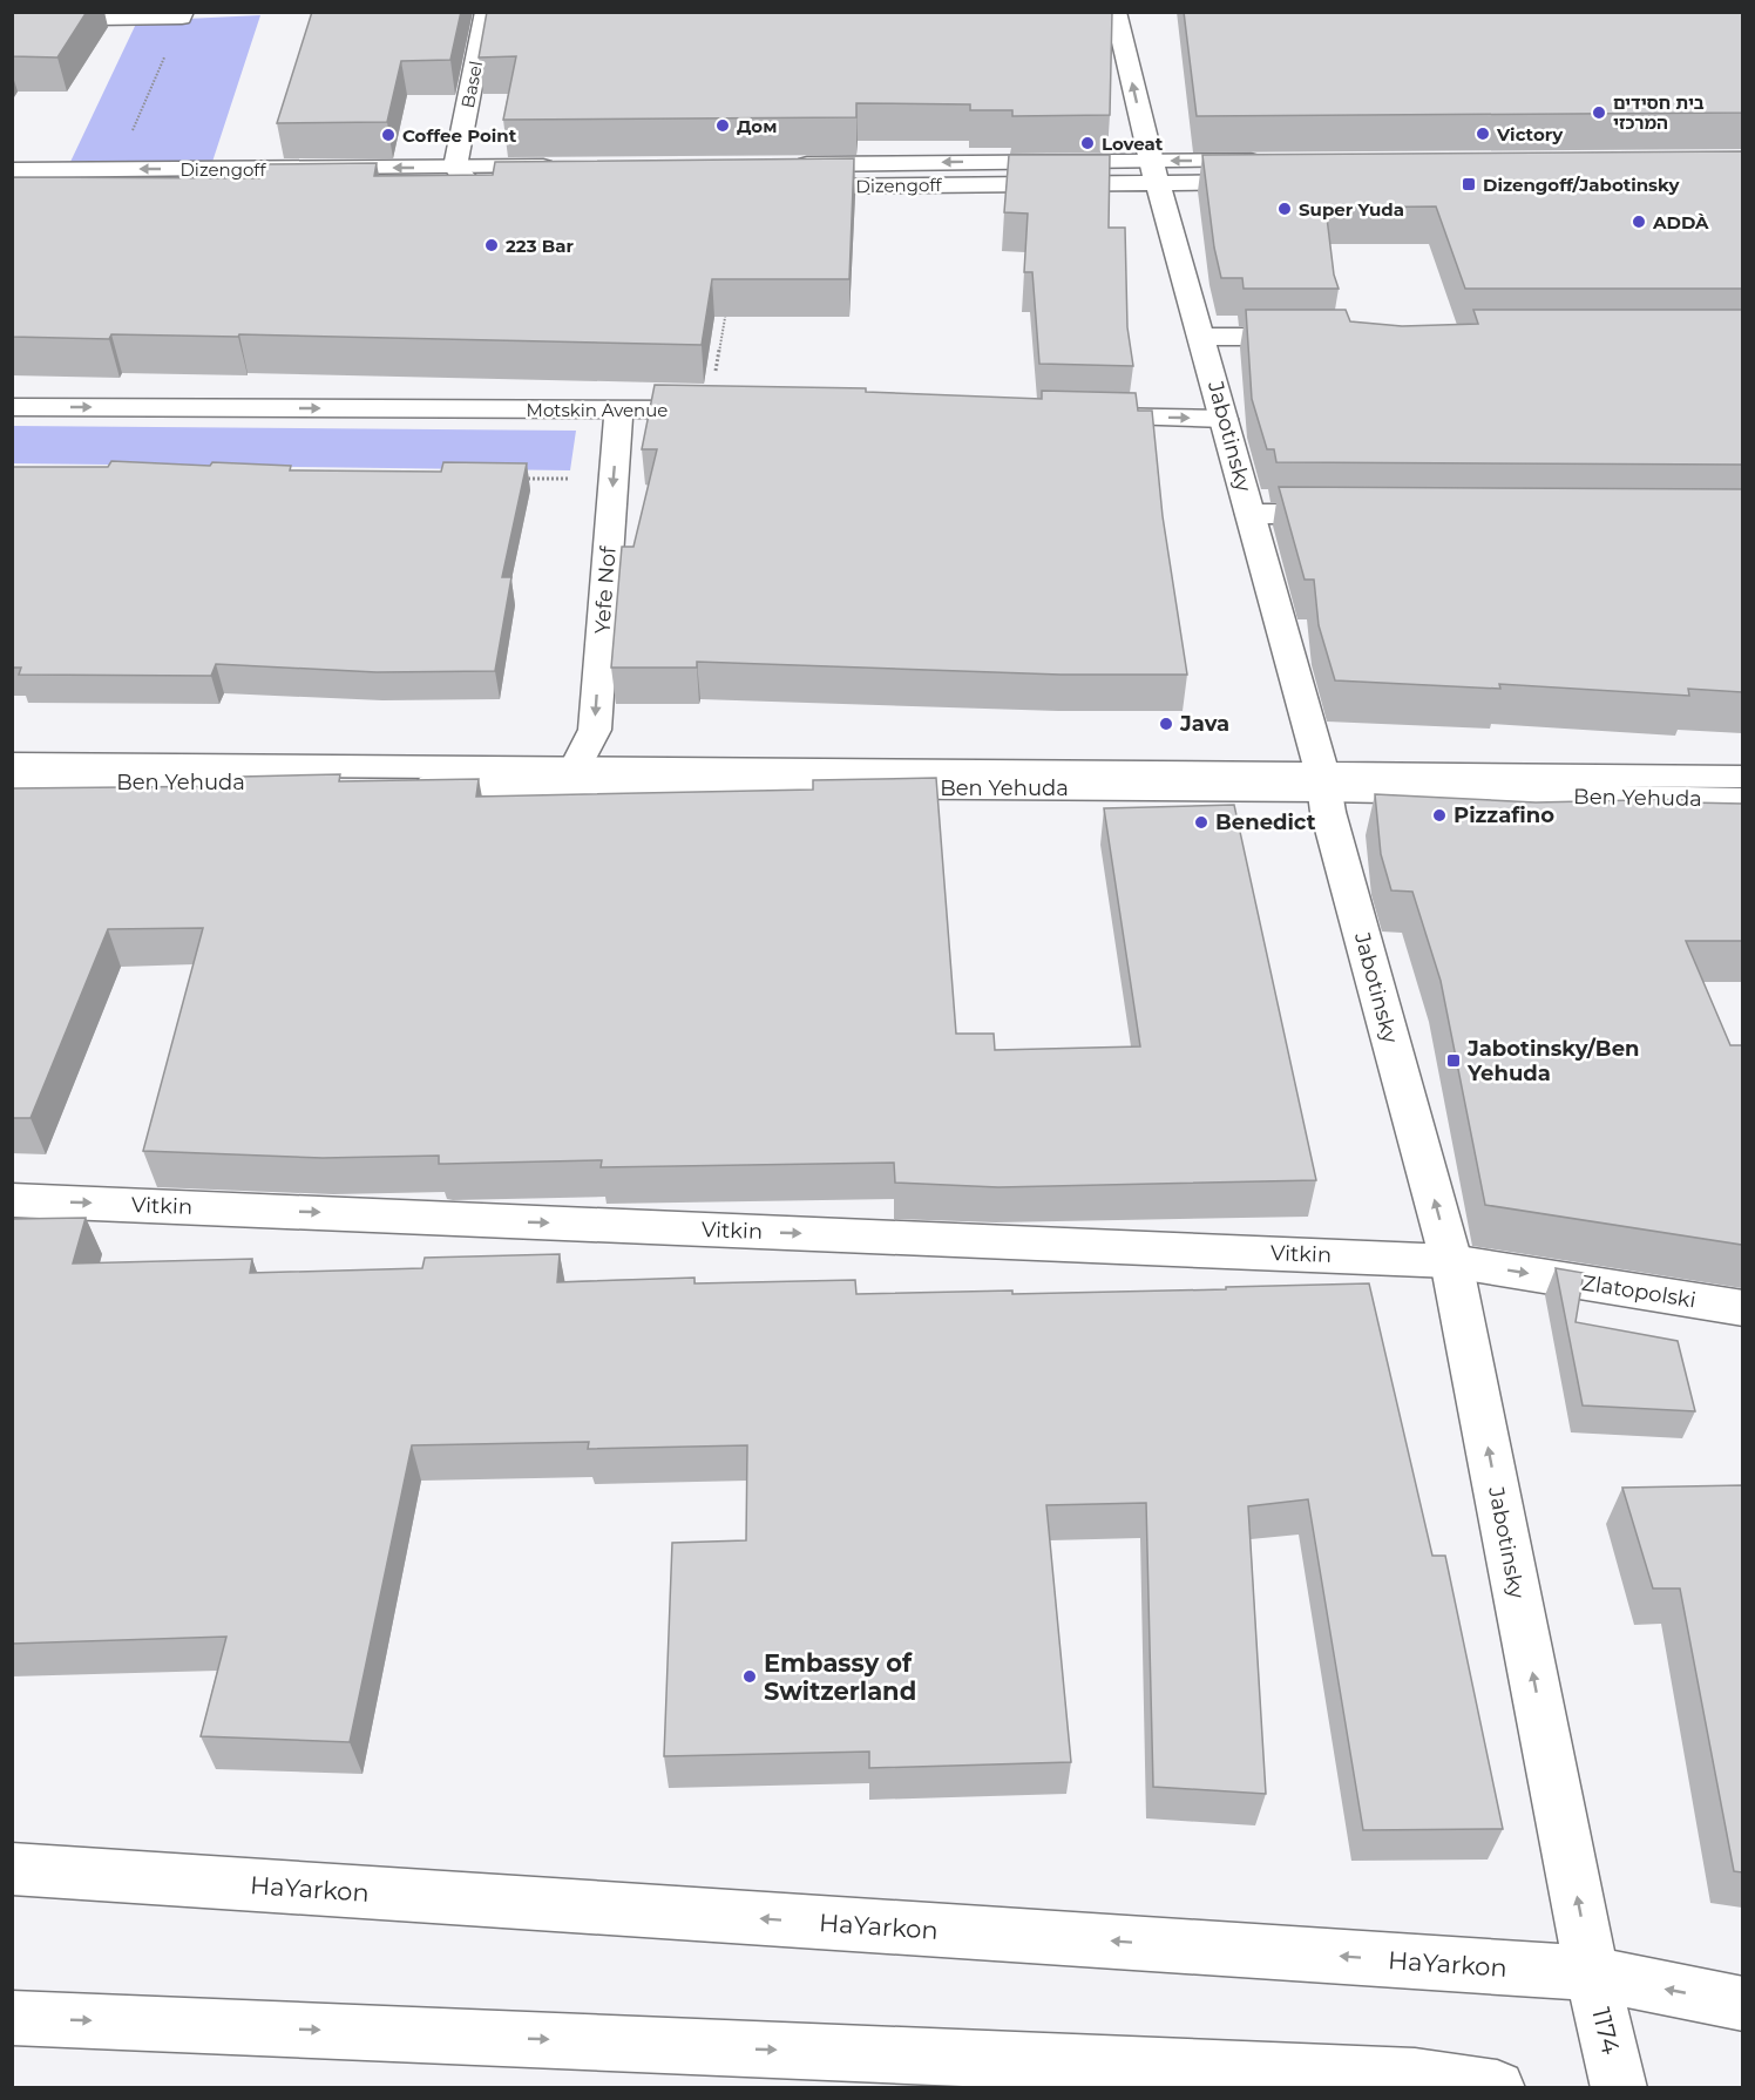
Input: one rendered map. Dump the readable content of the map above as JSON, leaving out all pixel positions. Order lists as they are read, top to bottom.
{
  "streets": {
    "street": [
      "Basel",
      "Dizengoff",
      "Motskin Avenue",
      "Jabotinsky",
      "Yefe Nof",
      "Ben Yehuda",
      "Vitkin",
      "Zlatopolski",
      "HaYarkon",
      "1174"
    ]
  },
  "crossings": [
    ["Basel", "Dizengoff"],
    ["Dizengoff", "Jabotinsky"],
    ["Motskin Avenue", "Yefe Nof"],
    ["Jabotinsky", "Ben Yehuda"],
    ["Jabotinsky", "Vitkin"],
    ["Jabotinsky", "Zlatopolski"],
    ["Jabotinsky", "HaYarkon"],
    ["Jabotinsky", "1174"],
    ["Yefe Nof", "Ben Yehuda"],
    ["Vitkin", "Zlatopolski"],
    ["HaYarkon", "1174"]
  ],
  "one_way": [
    "Dizengoff",
    "Motskin Avenue",
    "Jabotinsky",
    "Yefe Nof",
    "Vitkin",
    "Zlatopolski"
  ],
  "places": {
    "other": [
      "בית חסידים המרכזי",
      "Дом",
      "Victory",
      "Coffee Point",
      "Loveat",
      "Super Yuda",
      "ADDÀ",
      "223 Bar",
      "Java",
      "Pizzafino",
      "Benedict",
      "Embassy of Switzerland"
    ],
    "transit": ["Dizengoff/Jabotinsky", "Jabotinsky/Ben Yehuda"]
  }
}
